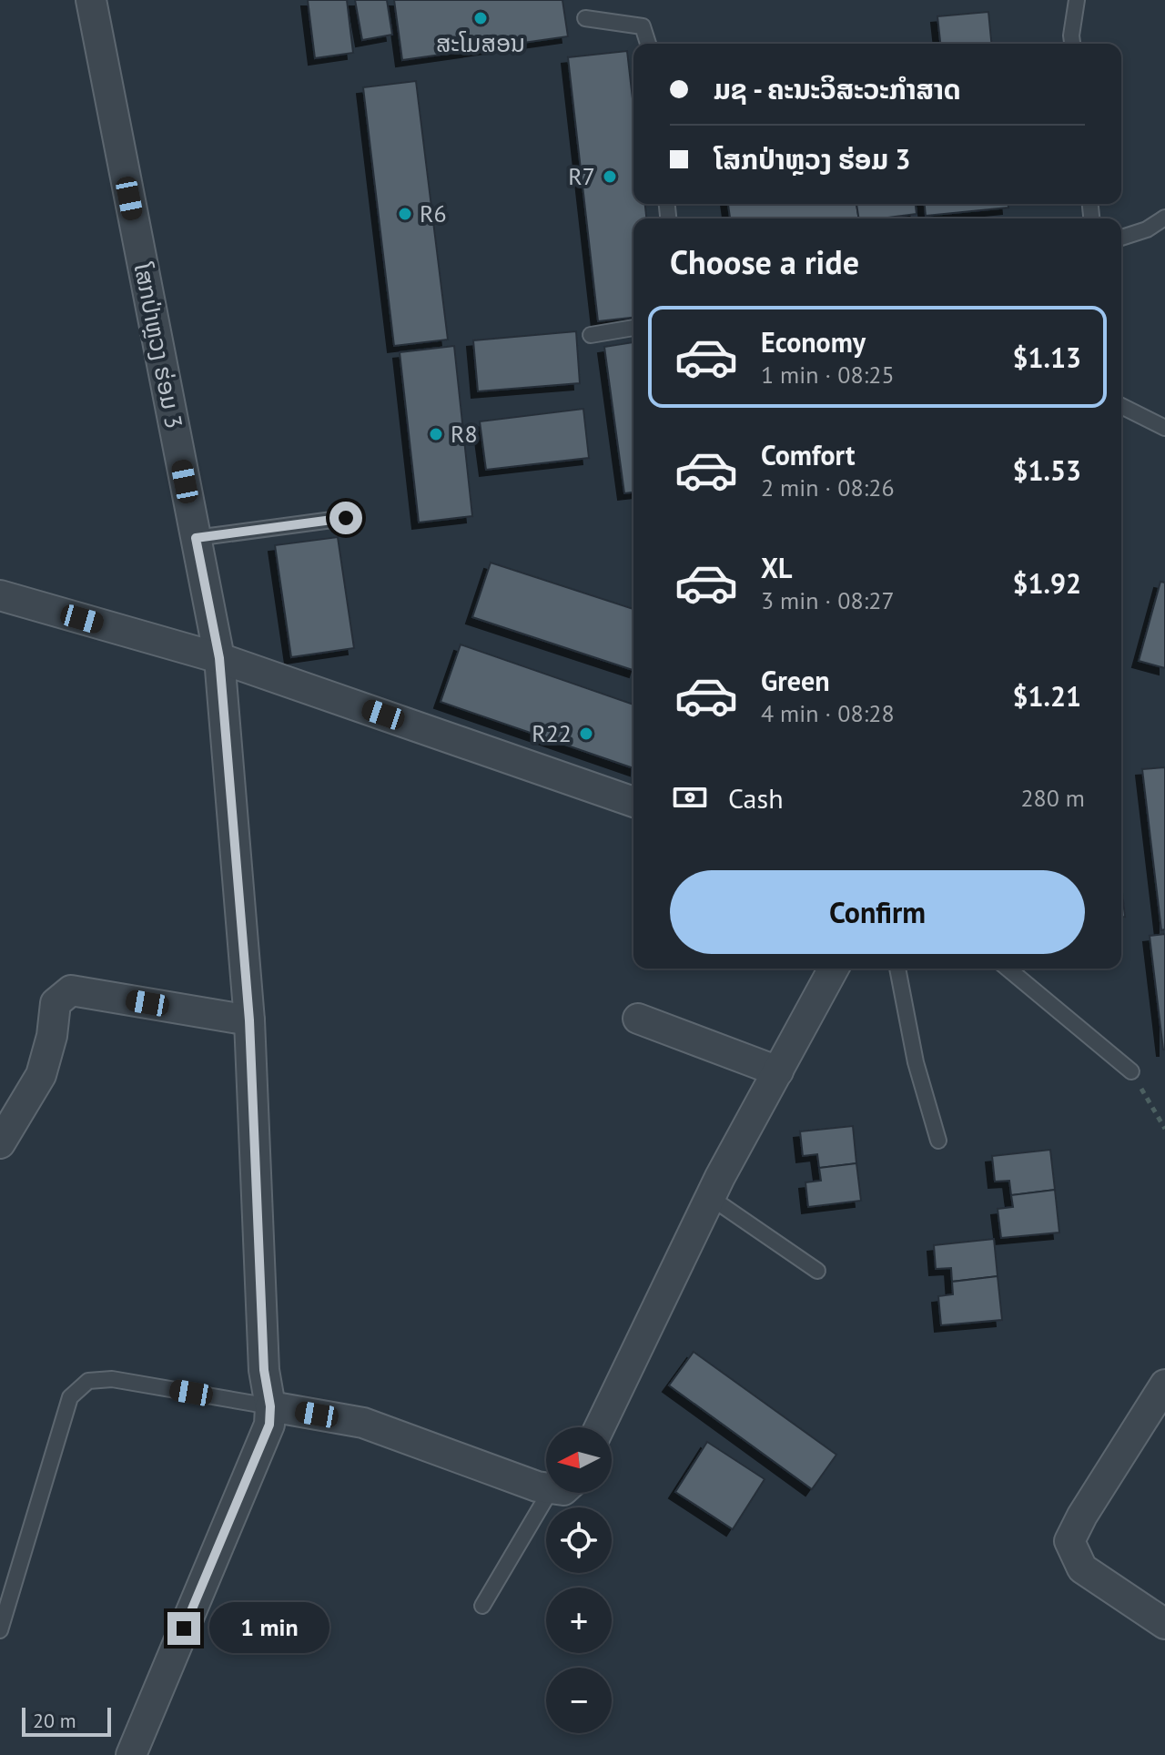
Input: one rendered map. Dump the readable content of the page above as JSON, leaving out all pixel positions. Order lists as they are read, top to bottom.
{
  "streets": {
    "street": ["ໂສກປ່າຫຼວງ ຮ່ອມ 3"]
  },
  "places": [
    "ສະໂມສອນ",
    "R7",
    "R6",
    "R8",
    "R22"
  ],
  "scale_bar": "20 m",
  "north": "left",
  "page": {
    "banner": ["ມຊ - ຄະນະວິສະວະກຳສາດ", "ໂສກປ່າຫຼວງ ຮ່ອມ 3"],
    "heading": "Choose a ride",
    "list": [
      {
        "name": "Economy",
        "note": "1 min · 08:25",
        "value": "$1.13"
      },
      {
        "name": "Comfort",
        "note": "2 min · 08:26",
        "value": "$1.53"
      },
      {
        "name": "XL",
        "note": "3 min · 08:27",
        "value": "$1.92"
      },
      {
        "name": "Green",
        "note": "4 min · 08:28",
        "value": "$1.21"
      }
    ],
    "pay": ["Cash", "280 m"],
    "buttons": "Confirm",
    "map_buttons": ["+", "−"],
    "bubble": "1 min",
    "scale": "20 m"
  }
}
